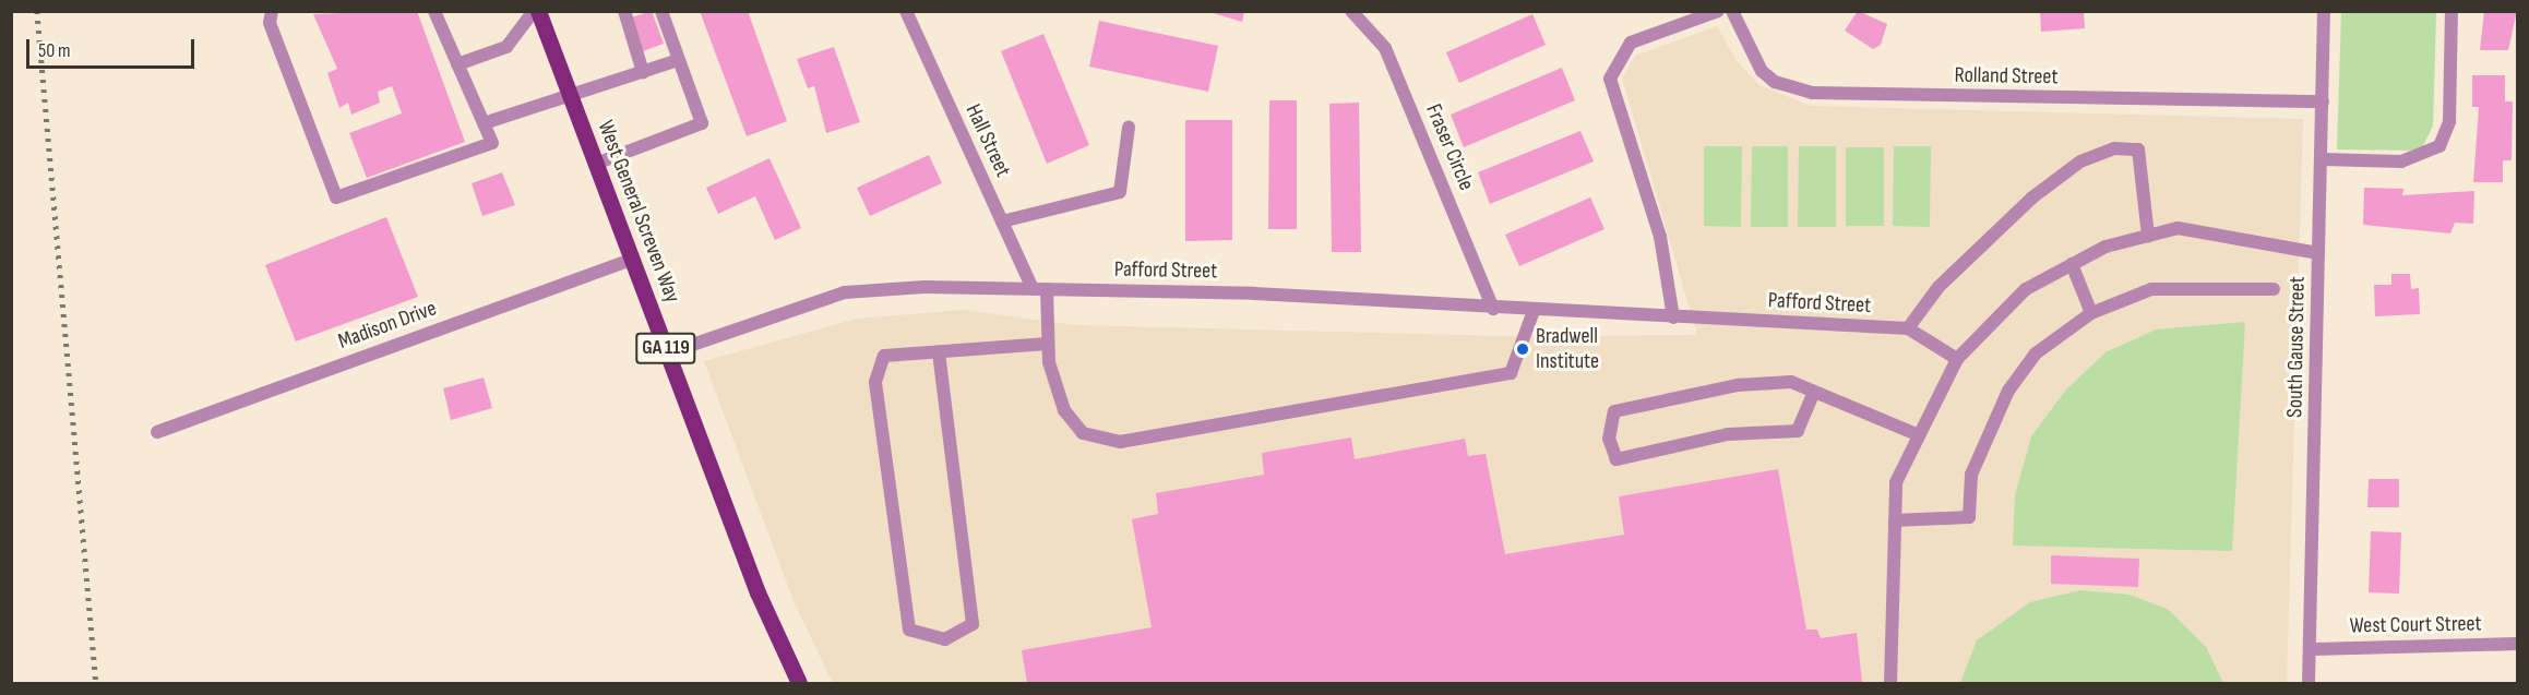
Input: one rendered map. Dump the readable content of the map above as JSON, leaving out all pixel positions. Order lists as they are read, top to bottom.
{
  "streets": {
    "main road": ["West General Screven Way", "GA 119"],
    "street": [
      "Rolland Street",
      "Hall Street",
      "Fraser Circle",
      "Pafford Street",
      "Madison Drive",
      "South Gause Street",
      "West Court Street"
    ]
  },
  "crossings": [
    ["Rolland Street", "South Gause Street"],
    ["Hall Street", "Pafford Street"],
    ["Fraser Circle", "Pafford Street"],
    ["West General Screven Way", "Pafford Street"],
    ["West General Screven Way", "Madison Drive"],
    ["South Gause Street", "West Court Street"]
  ],
  "places": ["Bradwell Institute"],
  "scale_bar": "50 m"
}
